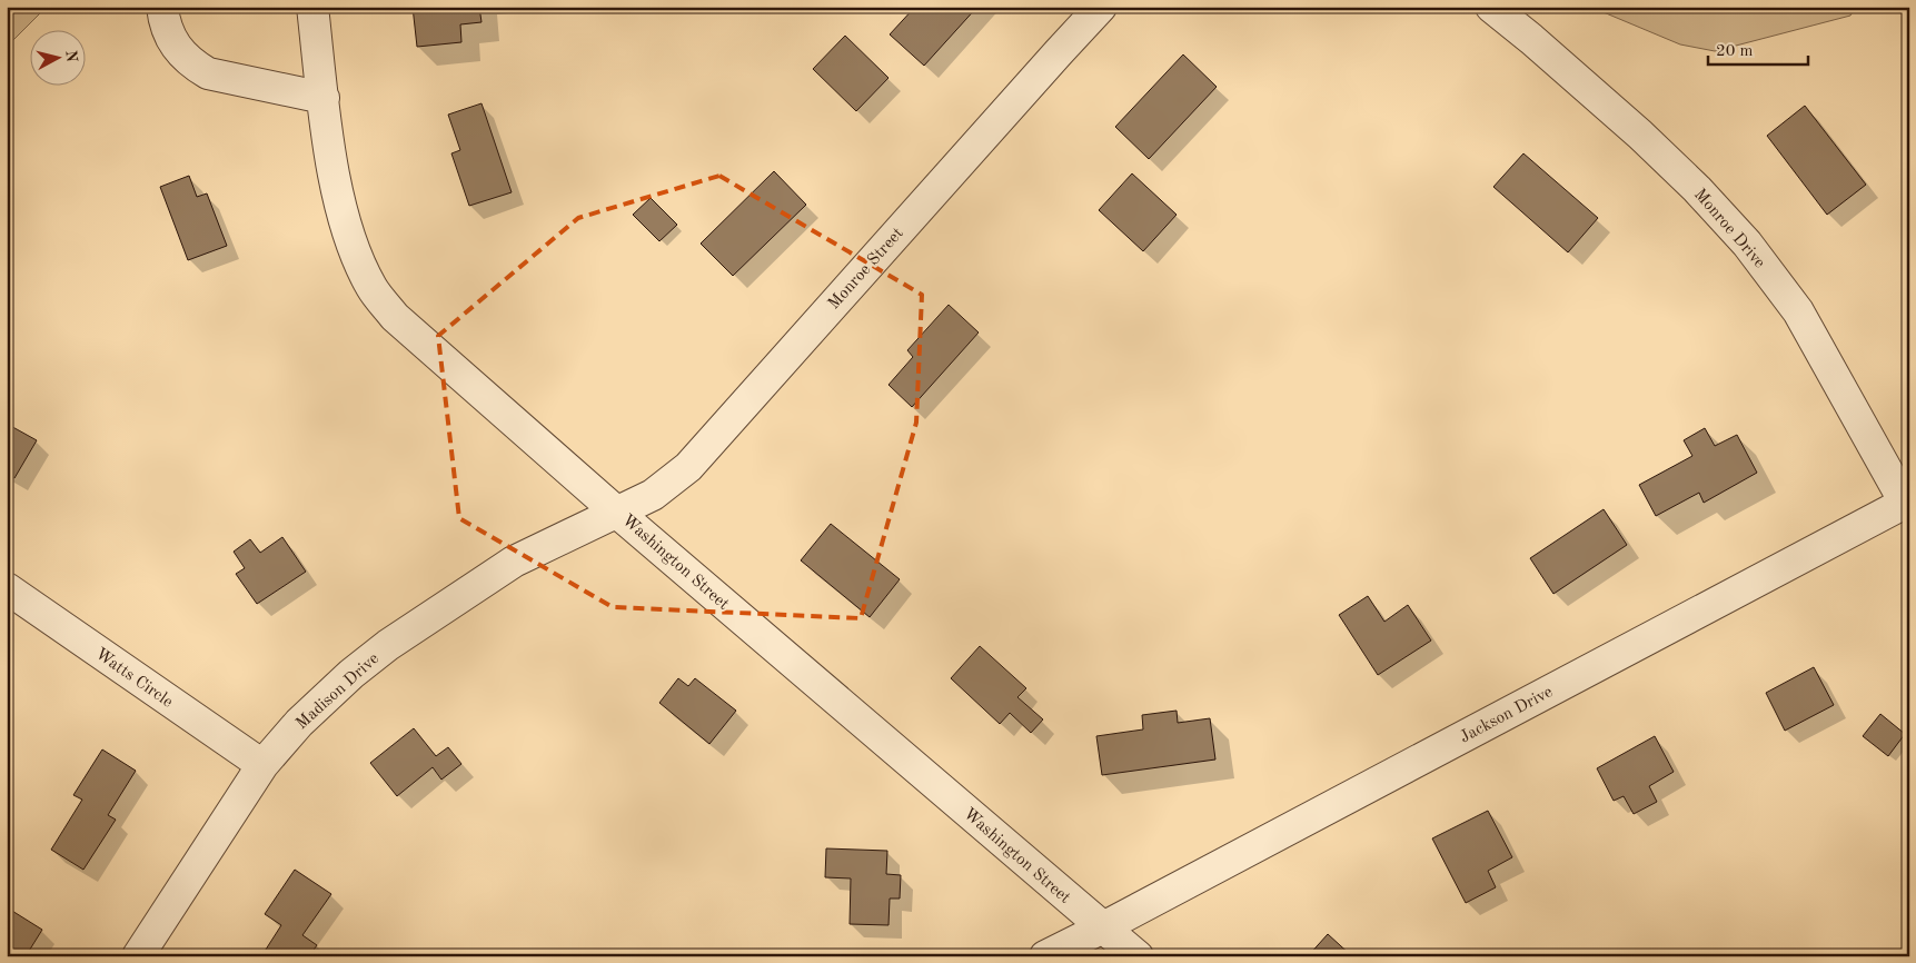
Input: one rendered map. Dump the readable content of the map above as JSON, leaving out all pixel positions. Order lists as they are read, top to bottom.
{
  "streets": {
    "street": [
      "Monroe Drive",
      "Monroe Street",
      "Washington Street",
      "Watts Circle",
      "Madison Drive",
      "Jackson Drive"
    ]
  },
  "crossings": [
    ["Monroe Drive", "Jackson Drive"],
    ["Monroe Street", "Washington Street"],
    ["Monroe Street", "Madison Drive"],
    ["Washington Street", "Madison Drive"],
    ["Washington Street", "Jackson Drive"],
    ["Watts Circle", "Madison Drive"]
  ],
  "scale_bar": "20 m",
  "north": "right"
}
